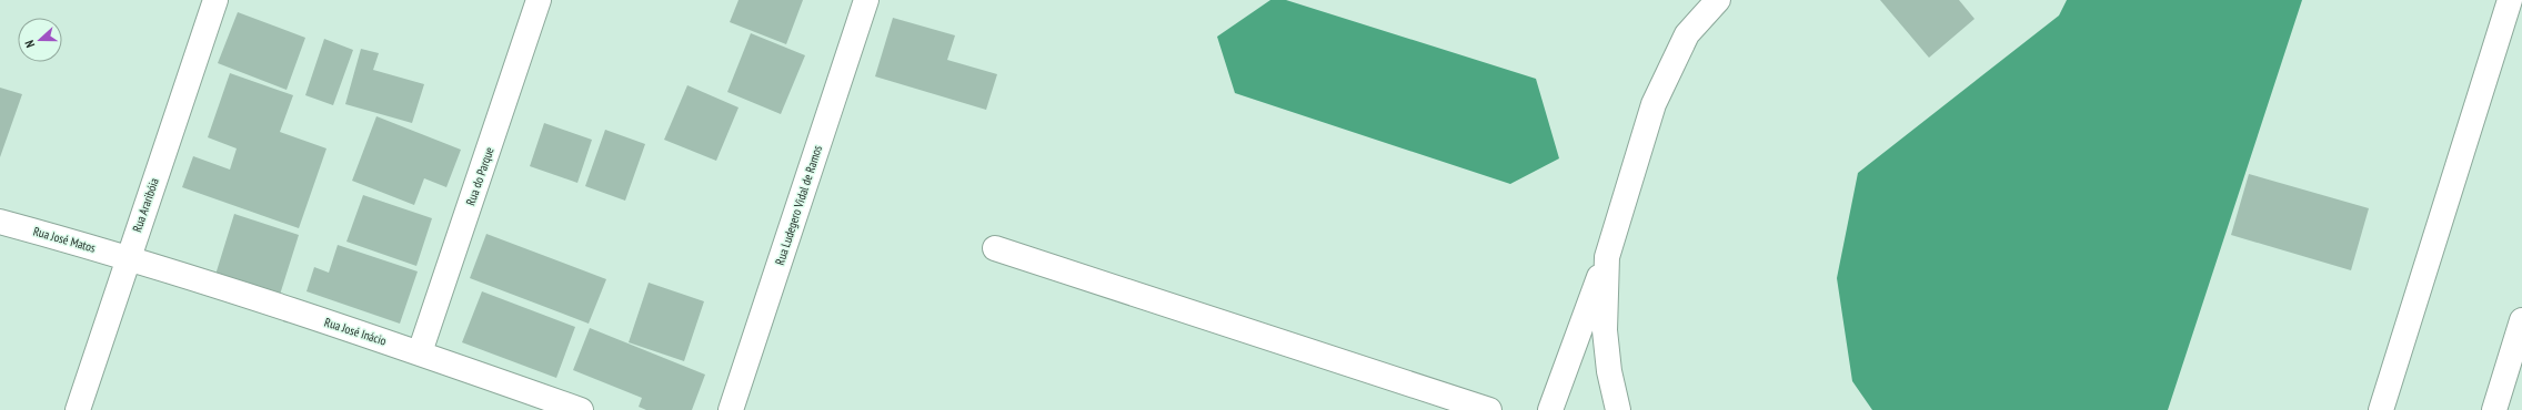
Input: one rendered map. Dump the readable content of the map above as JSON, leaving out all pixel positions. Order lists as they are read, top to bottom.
{
  "streets": {
    "street": [
      "Rua do Parque",
      "Rua Araribóia",
      "Rua Ludegero Vidal de Ramos",
      "Rua José Matos",
      "Rua José Inácio"
    ]
  },
  "crossings": [
    ["Rua do Parque", "Rua José Inácio"],
    ["Rua Araribóia", "Rua José Matos"],
    ["Rua Araribóia", "Rua José Inácio"],
    ["Rua José Matos", "Rua José Inácio"]
  ],
  "north": "left"
}
